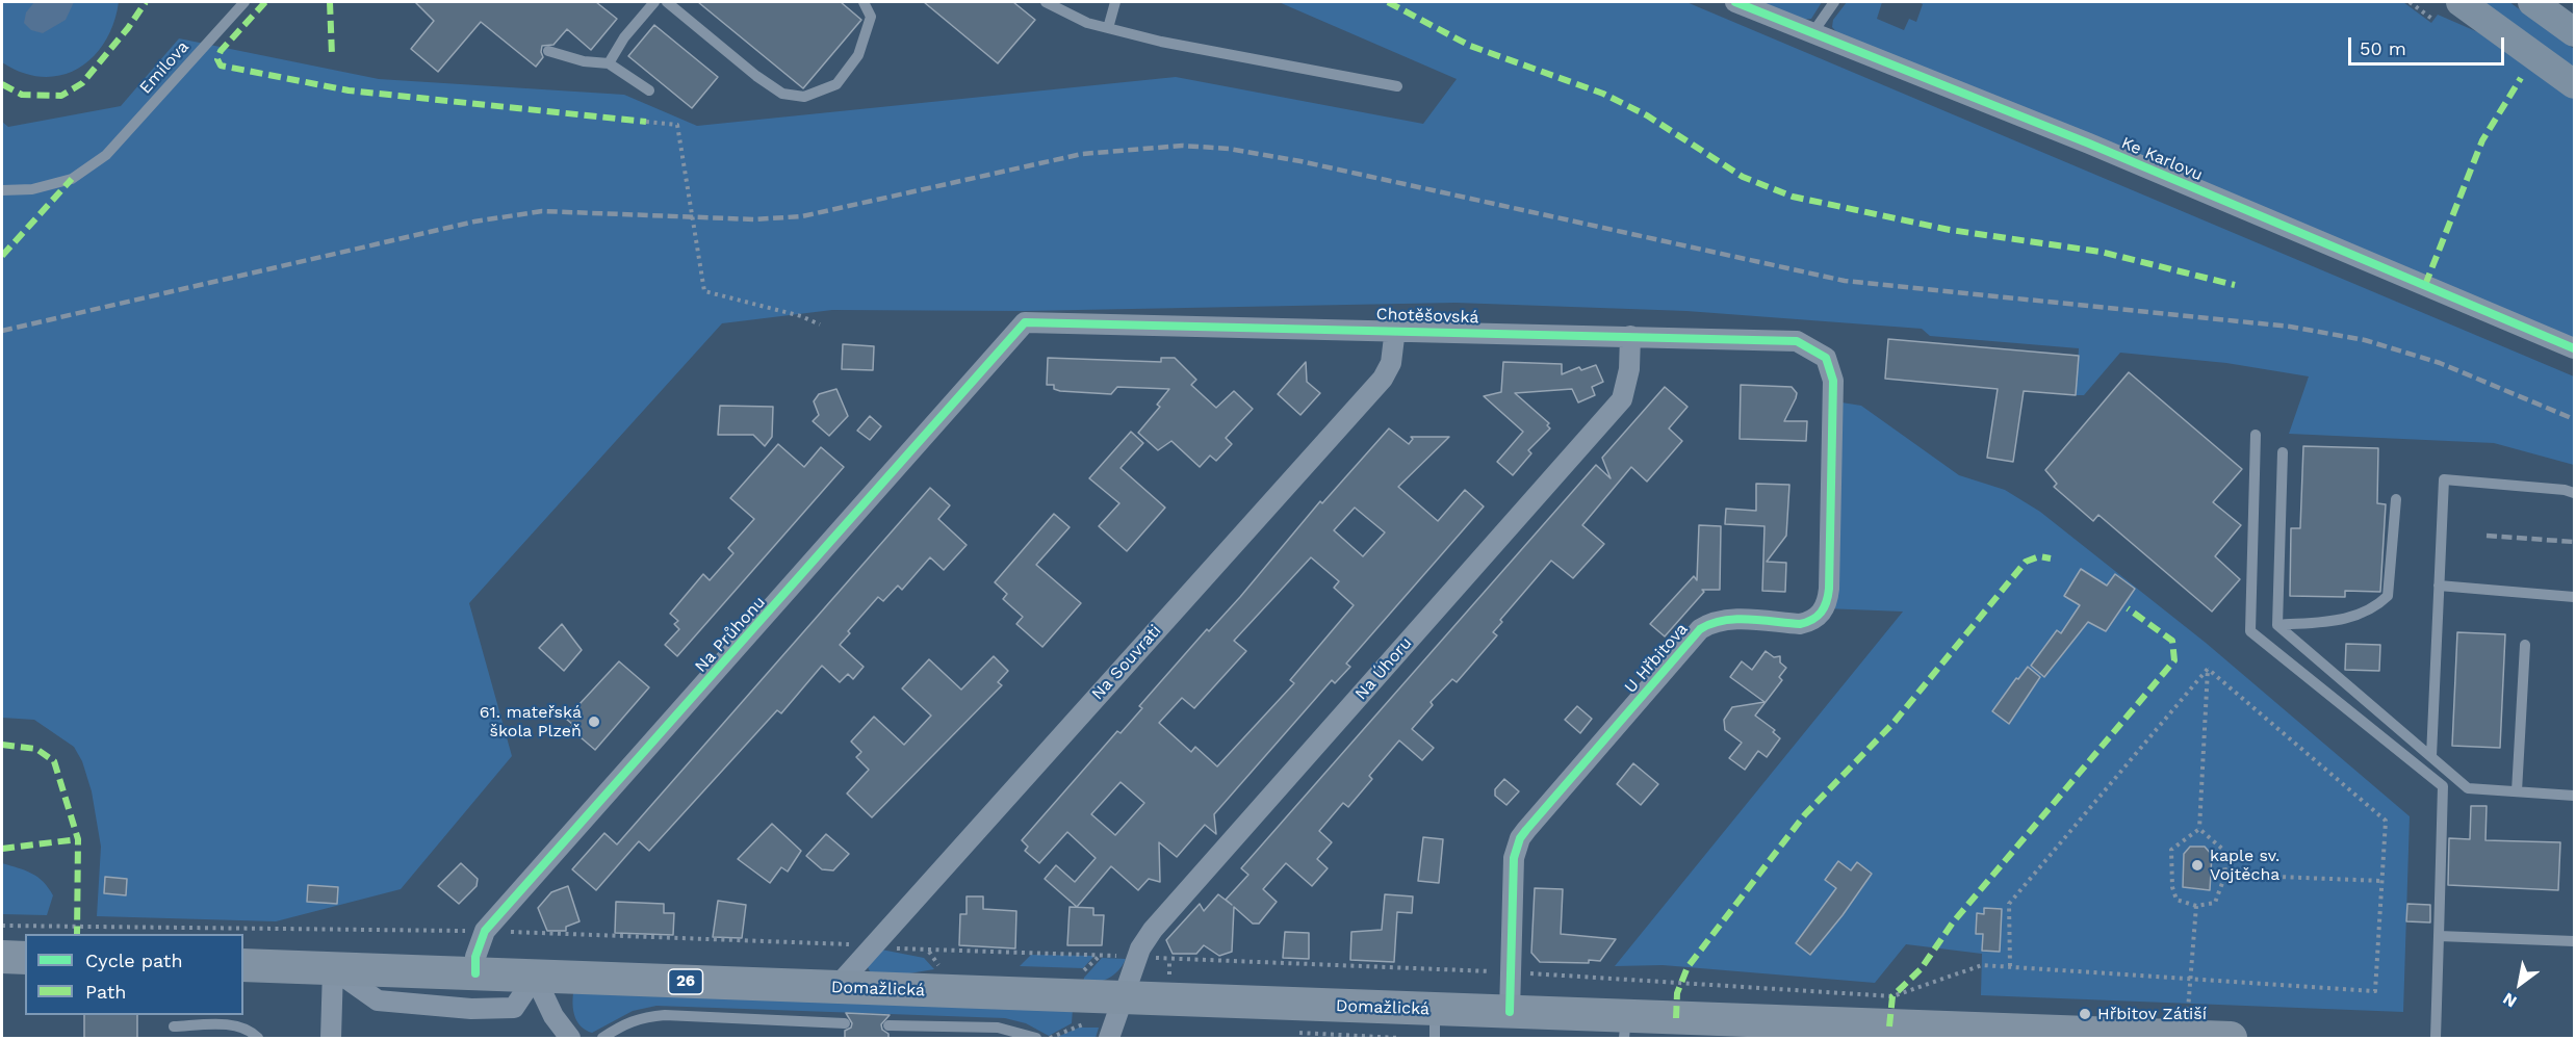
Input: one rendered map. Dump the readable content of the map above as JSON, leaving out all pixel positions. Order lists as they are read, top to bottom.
{
  "streets": {
    "main road": ["26", "Domažlická"],
    "street": [
      "Ke Karlovu",
      "Chotěšovská",
      "Na Průhonu",
      "U Hřbitova",
      "Na Souvrati",
      "Na Úhoru"
    ],
    "lane": ["Emilova"]
  },
  "crossings": [
    ["Chotěšovská", "Na Průhonu"],
    ["Chotěšovská", "U Hřbitova"],
    ["Chotěšovská", "Na Souvrati"],
    ["Chotěšovská", "Na Úhoru"],
    ["Na Průhonu", "Domažlická"],
    ["U Hřbitova", "Domažlická"],
    ["Na Souvrati", "Domažlická"],
    ["Na Úhoru", "Domažlická"]
  ],
  "places": ["61. mateřská škola Plzeň", "kaple sv. Vojtěcha", "Hřbitov Zátiší"],
  "legend": ["Cycle path", "Path"],
  "scale_bar": "50 m",
  "north": "bottom left"
}
